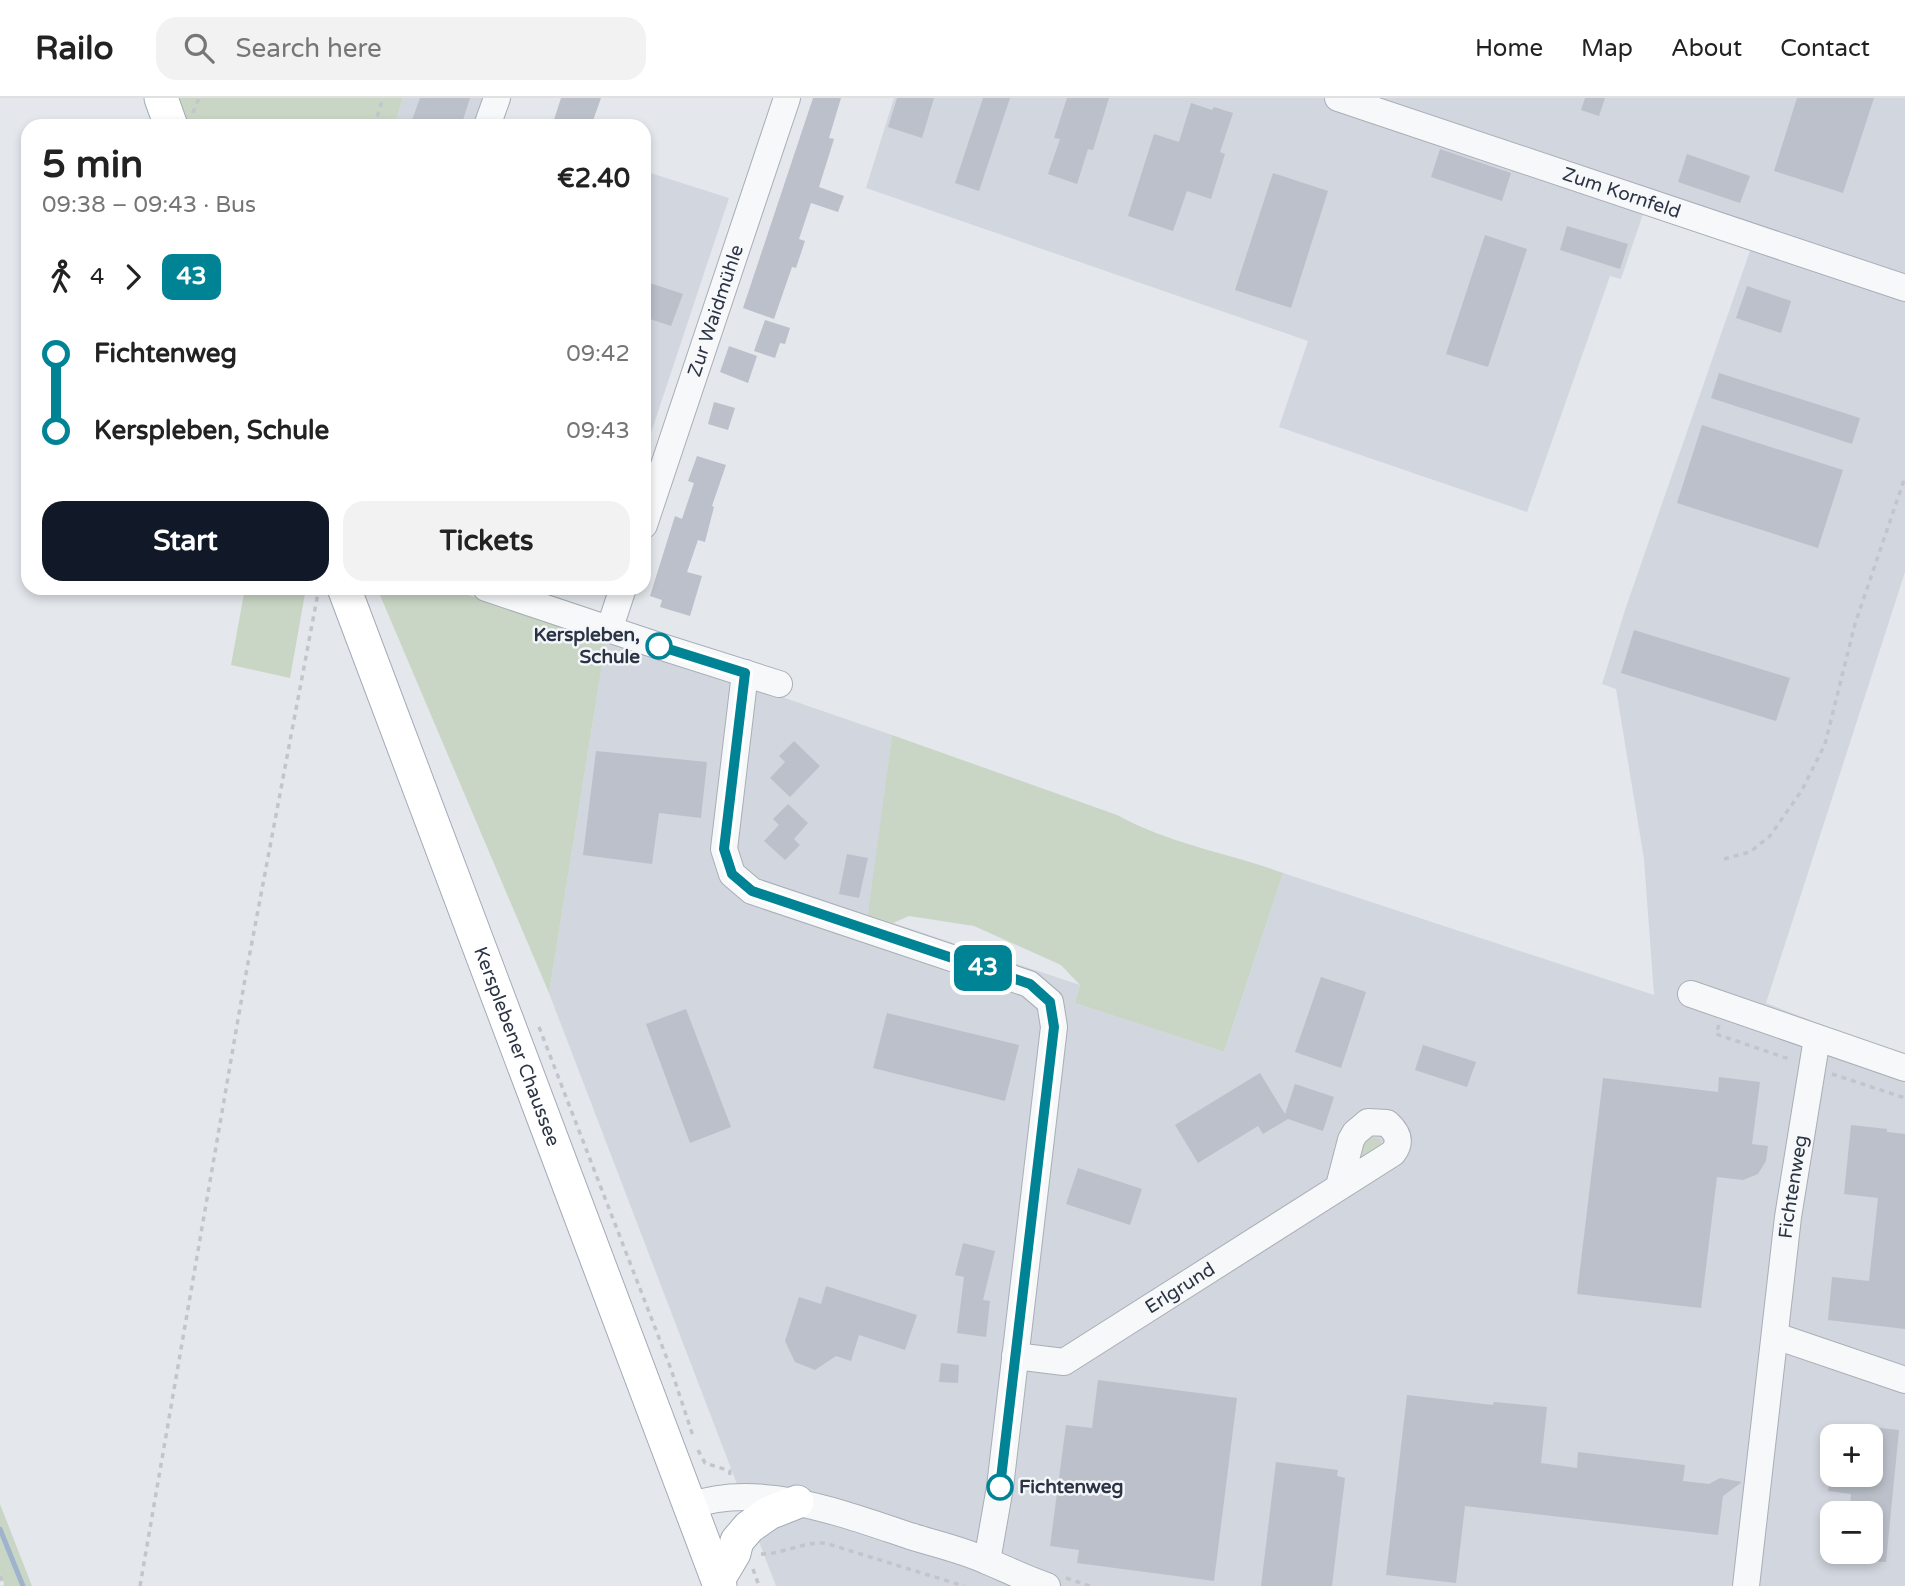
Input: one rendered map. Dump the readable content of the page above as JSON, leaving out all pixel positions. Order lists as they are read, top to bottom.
{
  "streets": {
    "main road": ["Kersplebener Chaussee"],
    "street": [
      "Zum Kornfeld",
      "Zur Waidmühle",
      "Fichtenweg",
      "Erlgrund"
    ]
  },
  "places": ["Kerspleben, Schule", "Fichtenweg"],
  "lines": ["bus line 43"],
  "page": {
    "header": "Railo",
    "search": "Search here",
    "nav": [
      "Home",
      "Map",
      "About",
      "Contact"
    ],
    "on_map": "43",
    "heading": ["5 min", "09:38 – 09:43 · Bus", "€2.40"],
    "legs": ["4", "43"],
    "list": [
      {
        "name": "Fichtenweg",
        "value": "09:42"
      },
      {
        "name": "Kerspleben, Schule",
        "value": "09:43"
      }
    ],
    "buttons": ["Start", "Tickets"],
    "map_buttons": ["+", "−"]
  }
}
